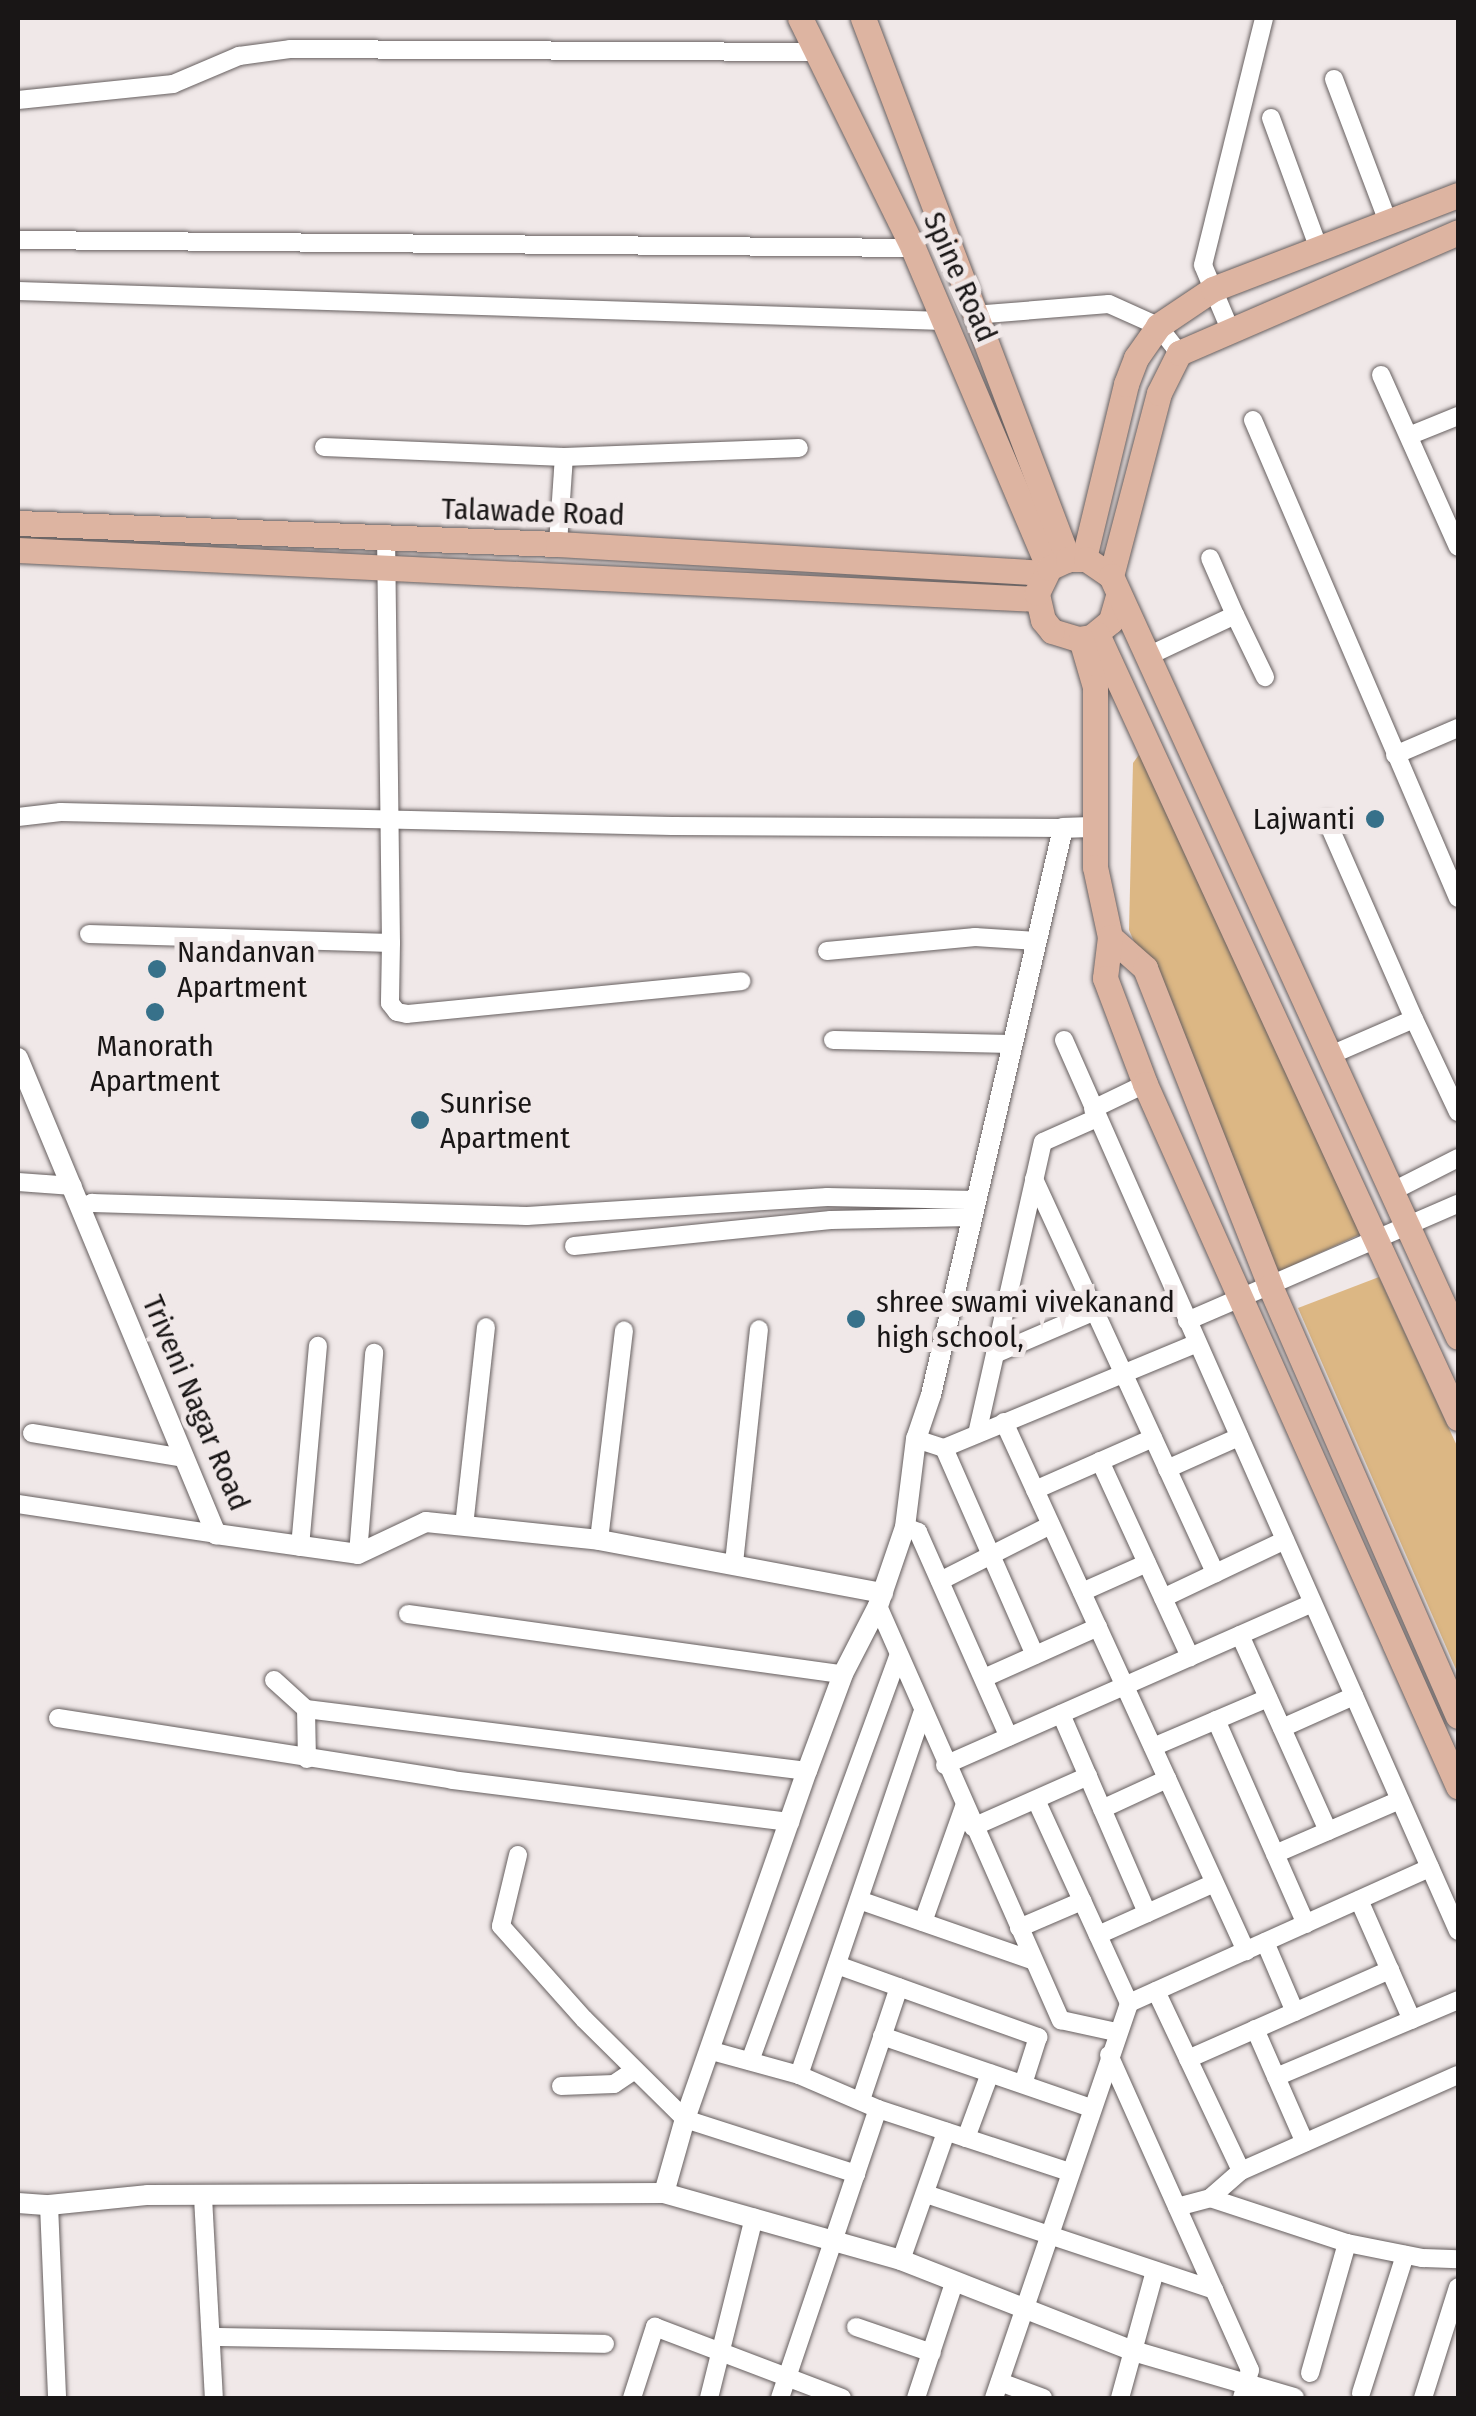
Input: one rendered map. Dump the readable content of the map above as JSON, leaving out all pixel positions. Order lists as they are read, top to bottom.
{
  "streets": {
    "main road": ["Spine Road", "Talawade Road"],
    "street": ["Triveni Nagar Road"]
  },
  "crossings": [
    ["Spine Road", "Talawade Road"]
  ],
  "places": [
    "Lajwanti",
    "Nandanvan Apartment",
    "Manorath Apartment",
    "Sunrise Apartment",
    "shree swami vivekanand high school,"
  ]
}
